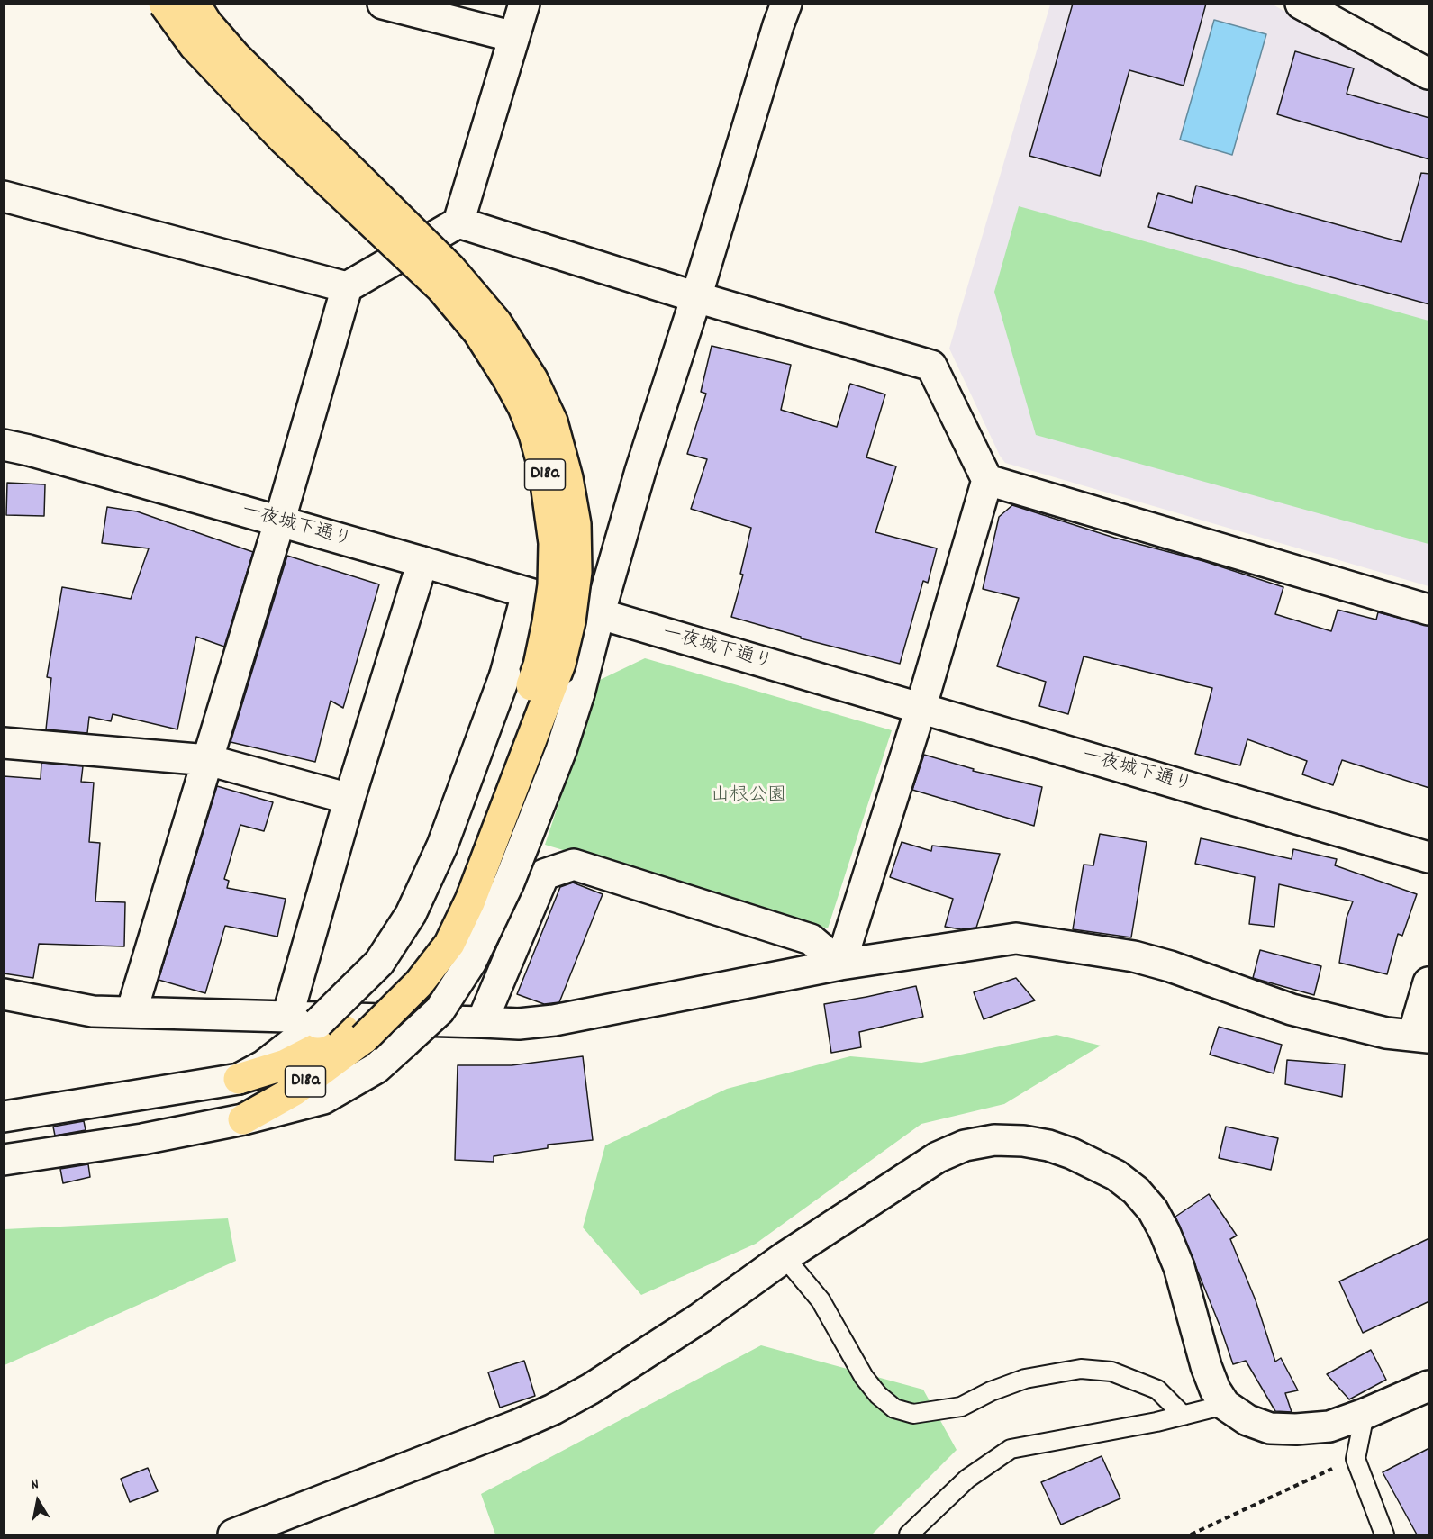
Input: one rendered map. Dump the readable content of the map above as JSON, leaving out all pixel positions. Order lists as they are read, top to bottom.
{
  "streets": {
    "highway": ["D18a"],
    "street": ["一夜城下通り"]
  },
  "parks": ["山根公園"],
  "north": "top"
}
